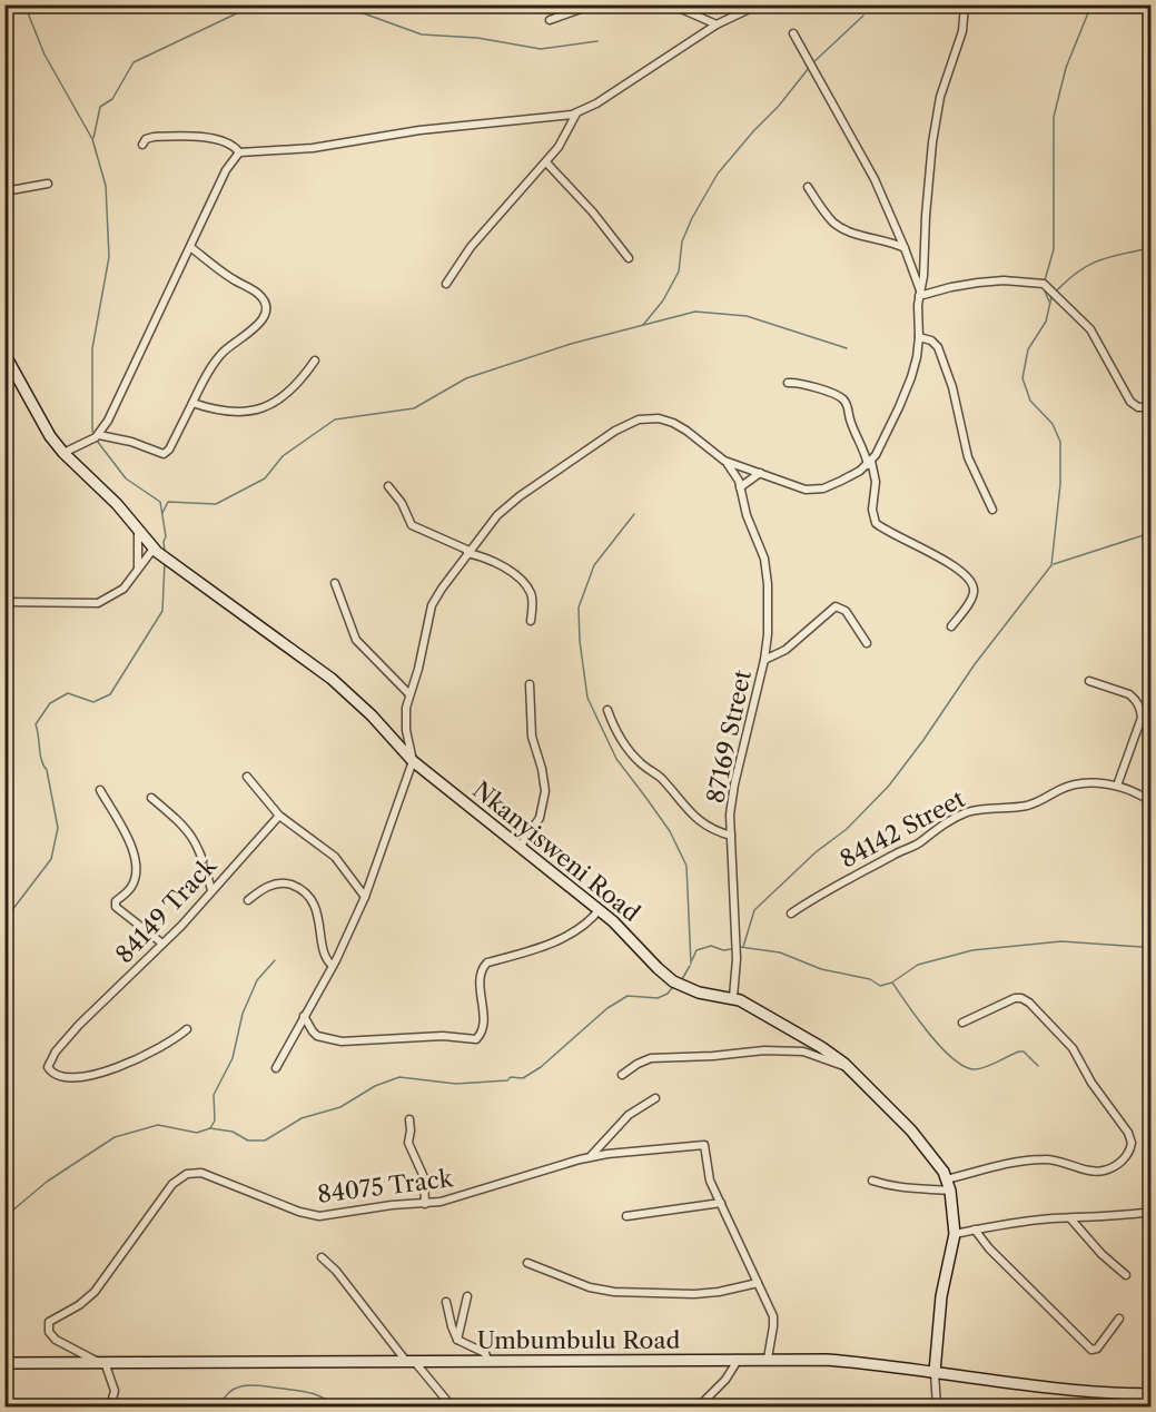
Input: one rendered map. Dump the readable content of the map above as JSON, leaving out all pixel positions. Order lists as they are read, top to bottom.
{
  "streets": {
    "street": [
      "87169 Street",
      "84142 Street",
      "Nkanyisweni Road",
      "84149 Track",
      "84075 Track",
      "Umbumbulu Road"
    ]
  },
  "crossings": [
    ["87169 Street", "Nkanyisweni Road"],
    ["Nkanyisweni Road", "Umbumbulu Road"],
    ["84075 Track", "Umbumbulu Road"]
  ]
}
